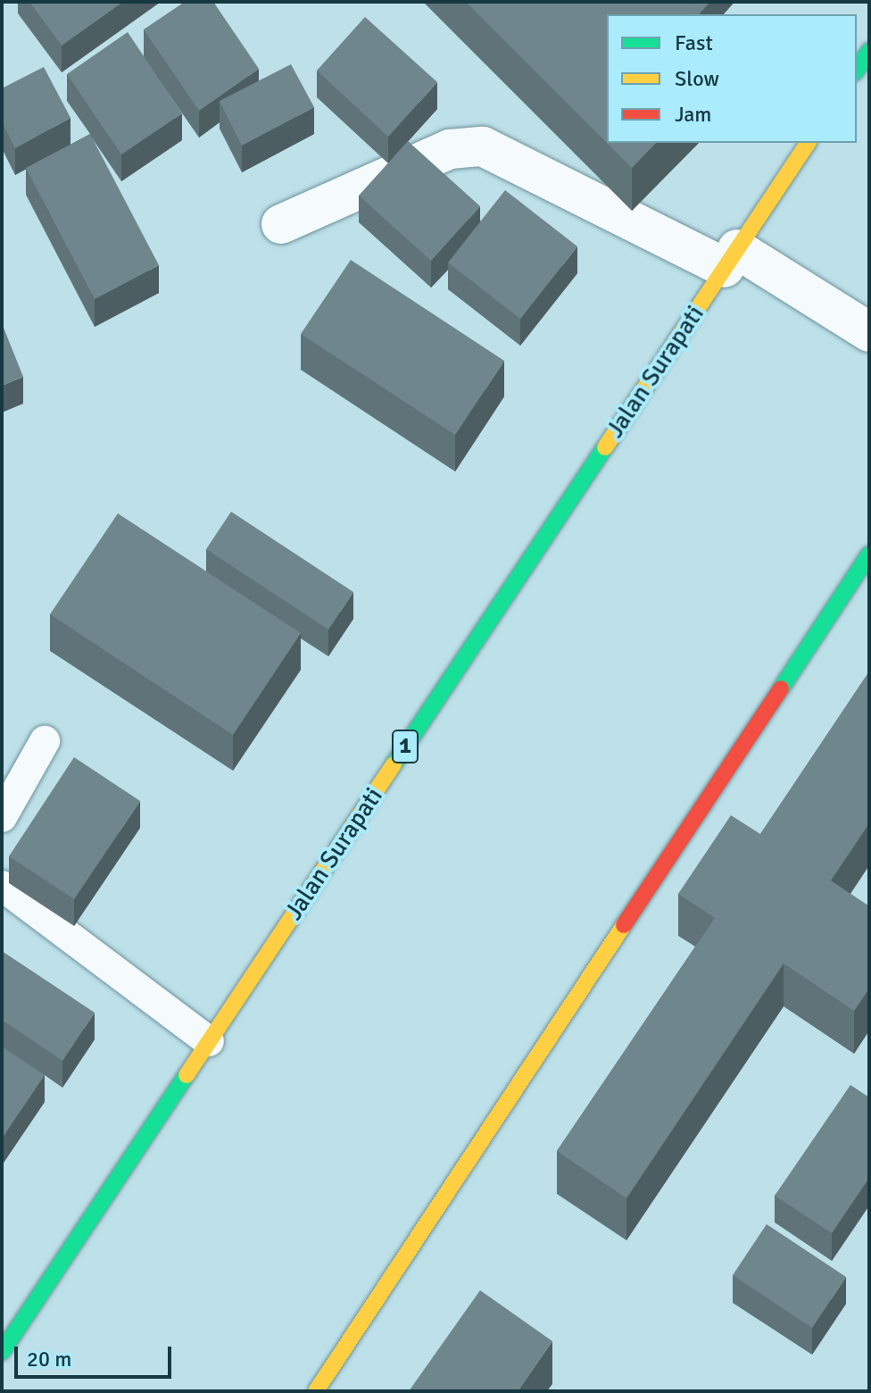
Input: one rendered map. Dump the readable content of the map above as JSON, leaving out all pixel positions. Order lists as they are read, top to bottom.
{
  "streets": {
    "main road": ["Jalan Surapati", "1"]
  },
  "legend": ["Fast", "Slow", "Jam"],
  "scale_bar": "20 m"
}
